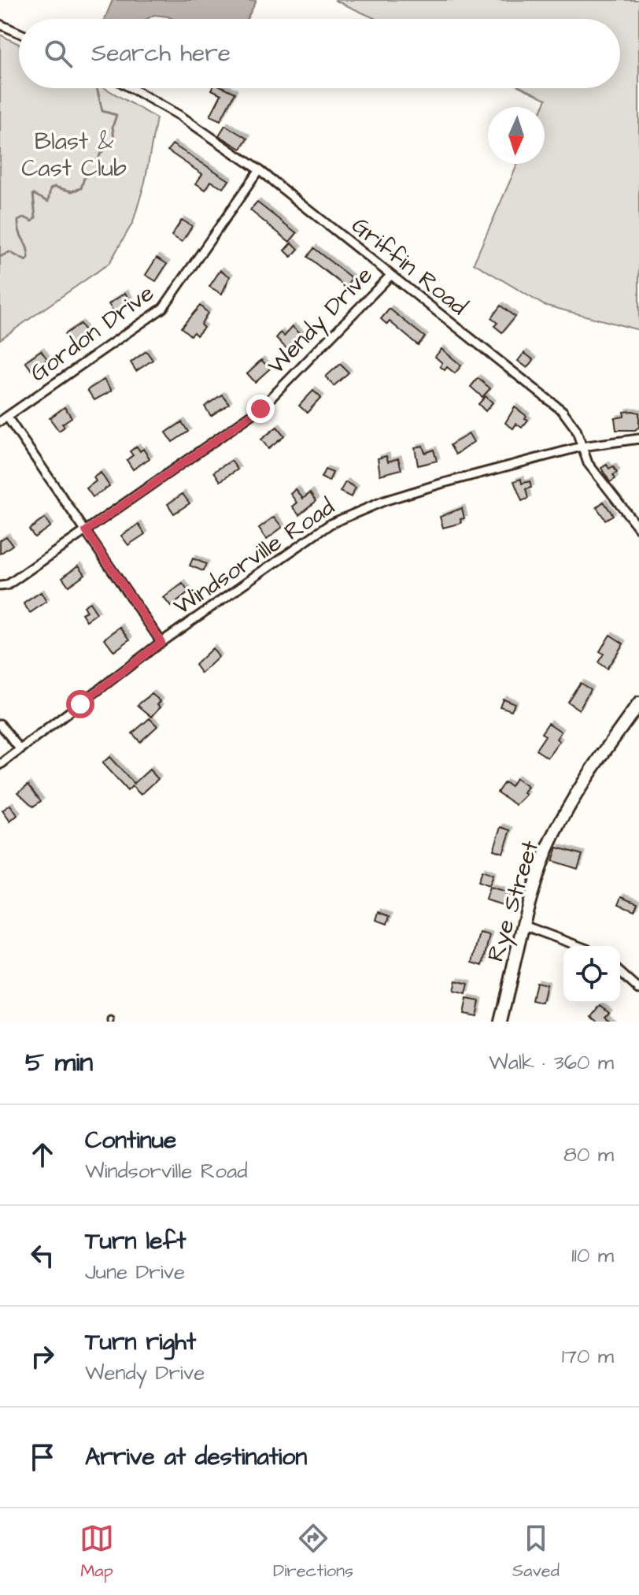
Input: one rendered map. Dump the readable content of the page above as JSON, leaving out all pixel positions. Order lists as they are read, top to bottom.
{
  "streets": {
    "street": [
      "Griffin Road",
      "Wendy Drive",
      "Gordon Drive",
      "Windsorville Road",
      "Rye Street"
    ]
  },
  "crossings": [
    ["Griffin Road", "Wendy Drive"],
    ["Griffin Road", "Gordon Drive"],
    ["Griffin Road", "Windsorville Road"]
  ],
  "parks": ["Blast & Cast Club"],
  "north": "bottom",
  "page": {
    "search": "Search here",
    "heading": ["5 min", "Walk · 360 m"],
    "list": [
      ["Continue", "Windsorville Road", "80 m"],
      ["Turn left", "June Drive", "110 m"],
      ["Turn right", "Wendy Drive", "170 m"],
      "Arrive at destination"
    ],
    "nav": ["Map", "Directions", "Saved"]
  }
}
